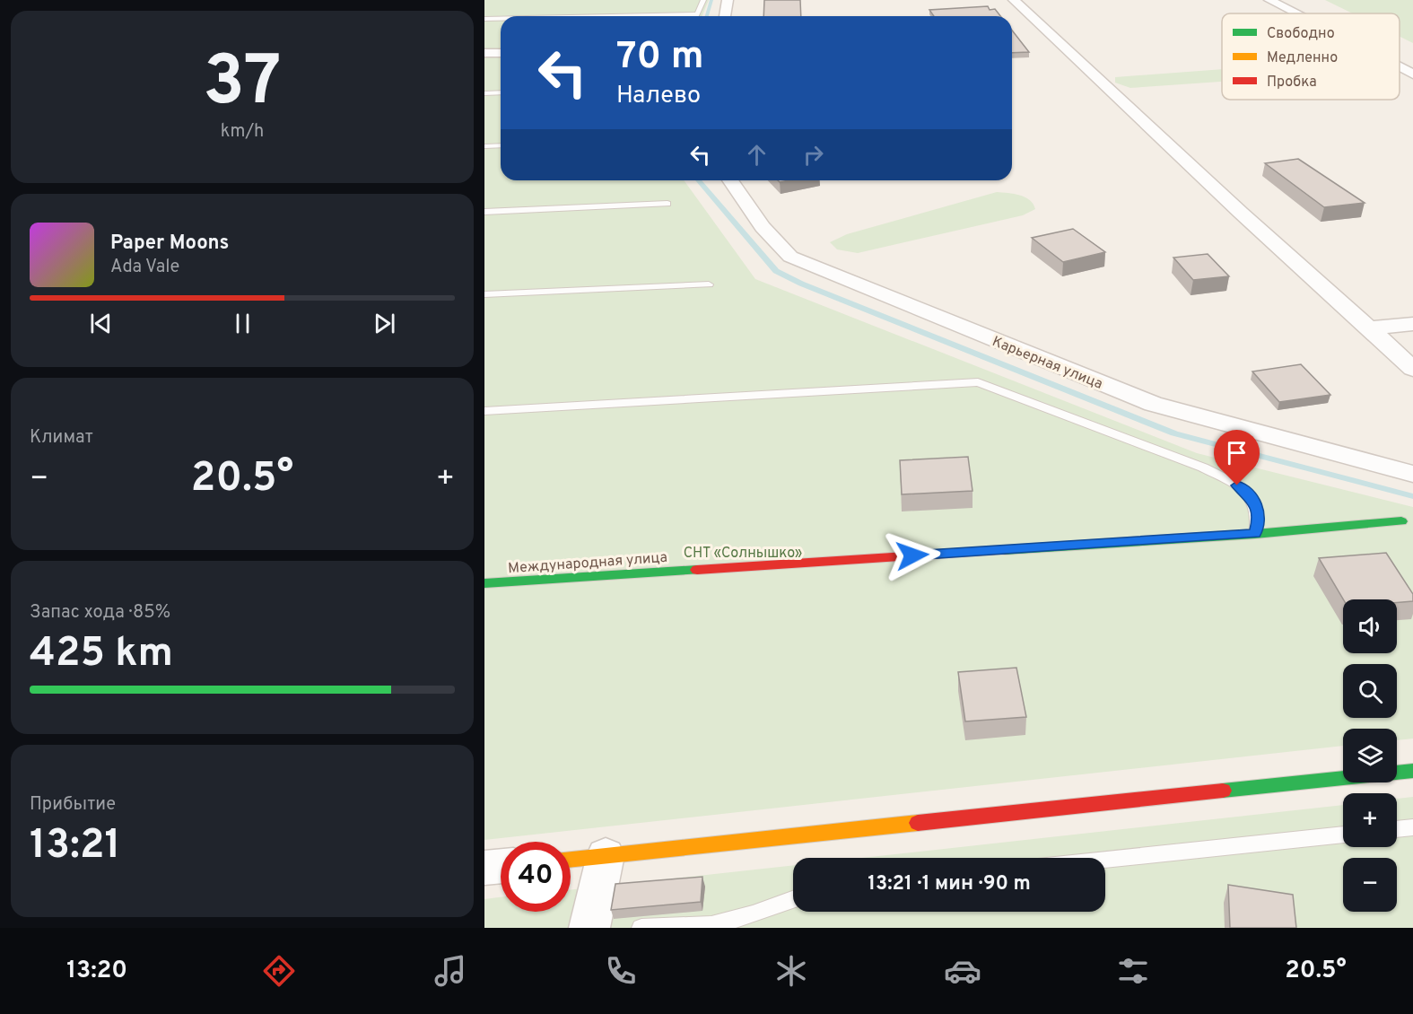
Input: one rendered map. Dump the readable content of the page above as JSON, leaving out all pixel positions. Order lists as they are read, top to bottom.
{
  "streets": {
    "street": ["Карьерная улица", "Международная улица"]
  },
  "parks": ["СНТ «Солнышко»"],
  "legend": ["Свободно", "Медленно", "Пробка"],
  "page": {
    "tile": [
      ["37", "km/h"],
      "Климат",
      ["Запас хода · 85%", "425 km"],
      ["Прибытие", "13:21"]
    ],
    "turn": ["70 m", "Налево"],
    "song": ["Paper Moons", "Ada Vale"],
    "heat": ["−", "20.5°", "+"],
    "map_buttons": ["+", "−"],
    "limit": "40",
    "trip": "13:21 · 1 мин · 90 m",
    "tabs": ["13:20", "20.5°"]
  }
}
